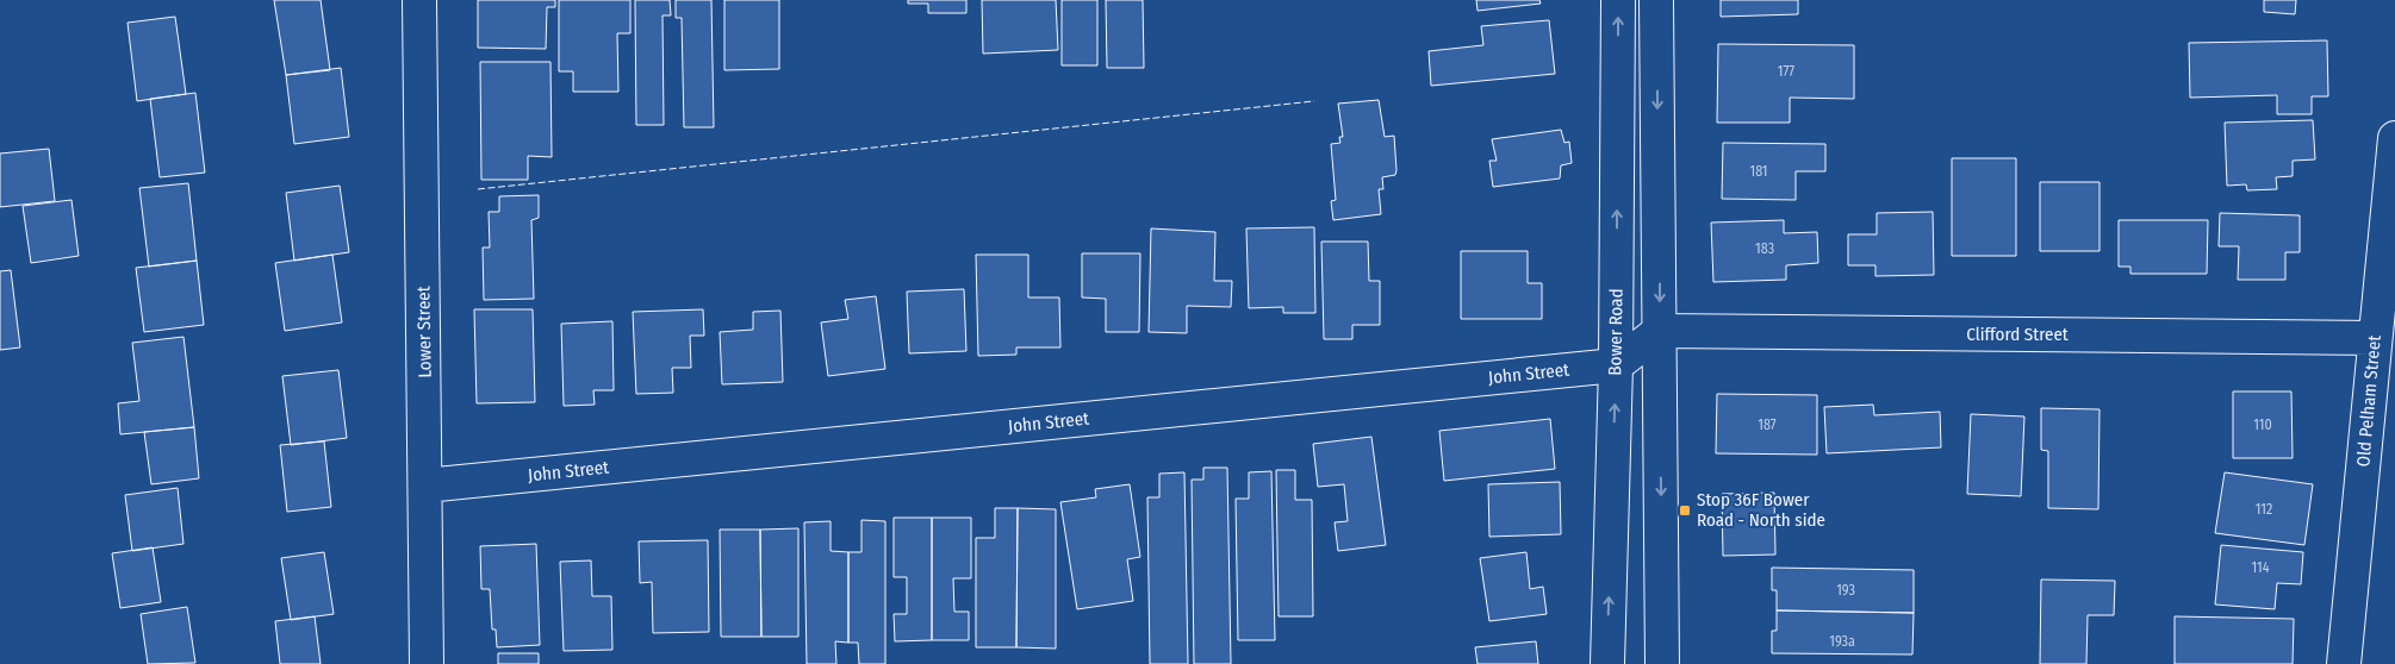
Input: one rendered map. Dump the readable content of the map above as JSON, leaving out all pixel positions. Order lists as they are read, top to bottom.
{
  "streets": {
    "street": [
      "Lower Street",
      "Bower Road",
      "Clifford Street",
      "John Street",
      "Old Pelham Street"
    ]
  },
  "crossings": [
    ["Lower Street", "John Street"],
    ["Bower Road", "John Street"],
    ["Clifford Street", "Old Pelham Street"]
  ],
  "places": {
    "transit": ["Stop 36F Bower Road - North side"]
  },
  "house_numbers": [
    "177",
    "181",
    "183",
    "187",
    "110",
    "112",
    "114",
    "193",
    "193a"
  ]
}
